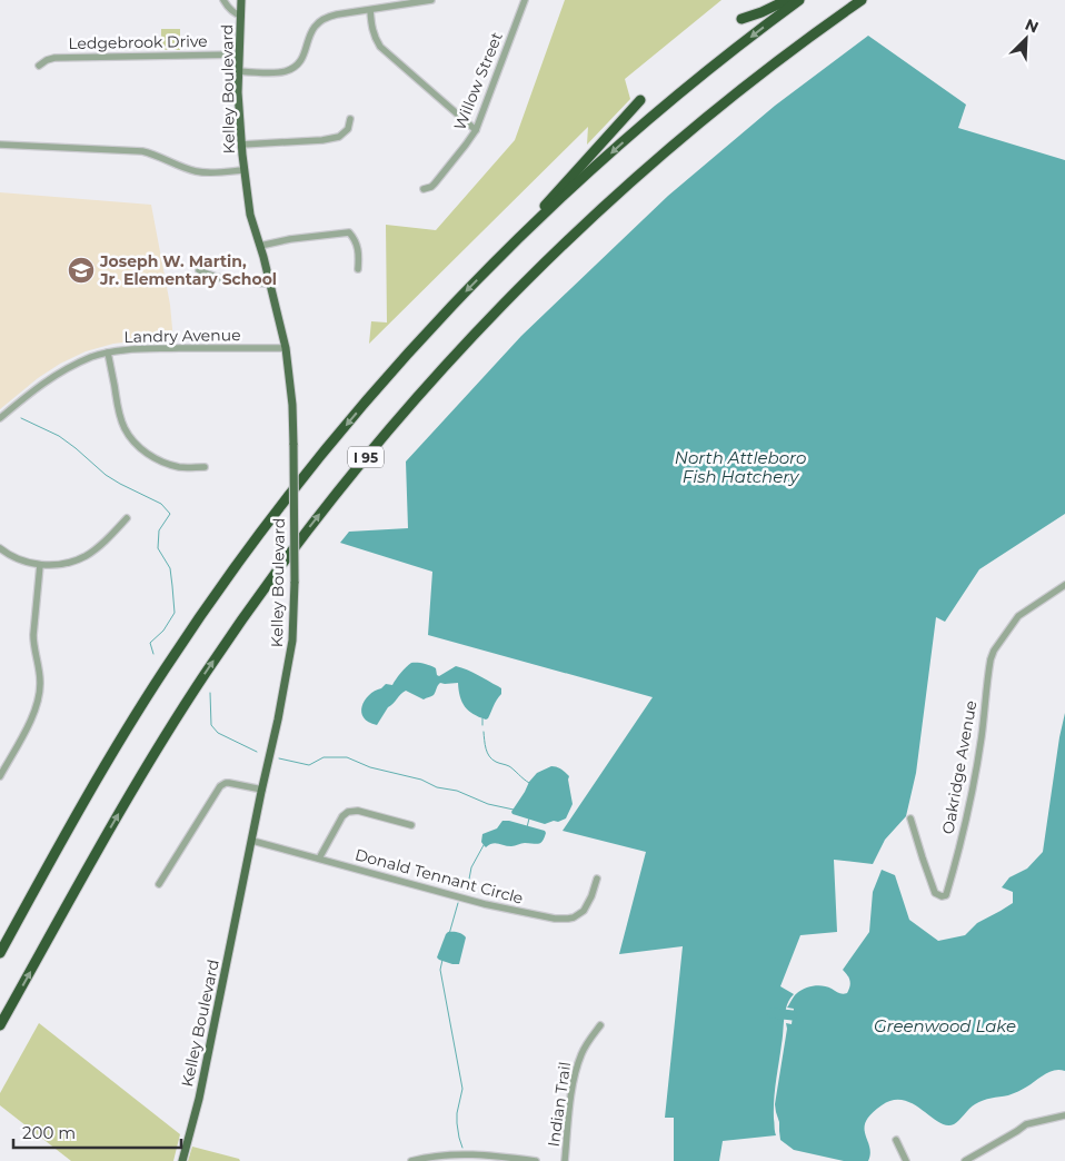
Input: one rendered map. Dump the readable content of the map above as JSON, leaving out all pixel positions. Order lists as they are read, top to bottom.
{
  "streets": {
    "highway": ["I 95"],
    "main road": ["Kelley Boulevard"],
    "street": [
      "Ledgebrook Drive",
      "Willow Street",
      "Landry Avenue",
      "Oakridge Avenue",
      "Donald Tennant Circle",
      "Indian Trail"
    ]
  },
  "crossings": [
    ["Ledgebrook Drive", "Kelley Boulevard"],
    ["Kelley Boulevard", "Landry Avenue"],
    ["Kelley Boulevard", "Donald Tennant Circle"]
  ],
  "water": ["North Attleboro Fish Hatchery", "Greenwood Lake"],
  "places": {
    "school or university": ["Joseph W. Martin, Jr. Elementary School"]
  },
  "scale_bar": "200 m",
  "north": "top right"
}
